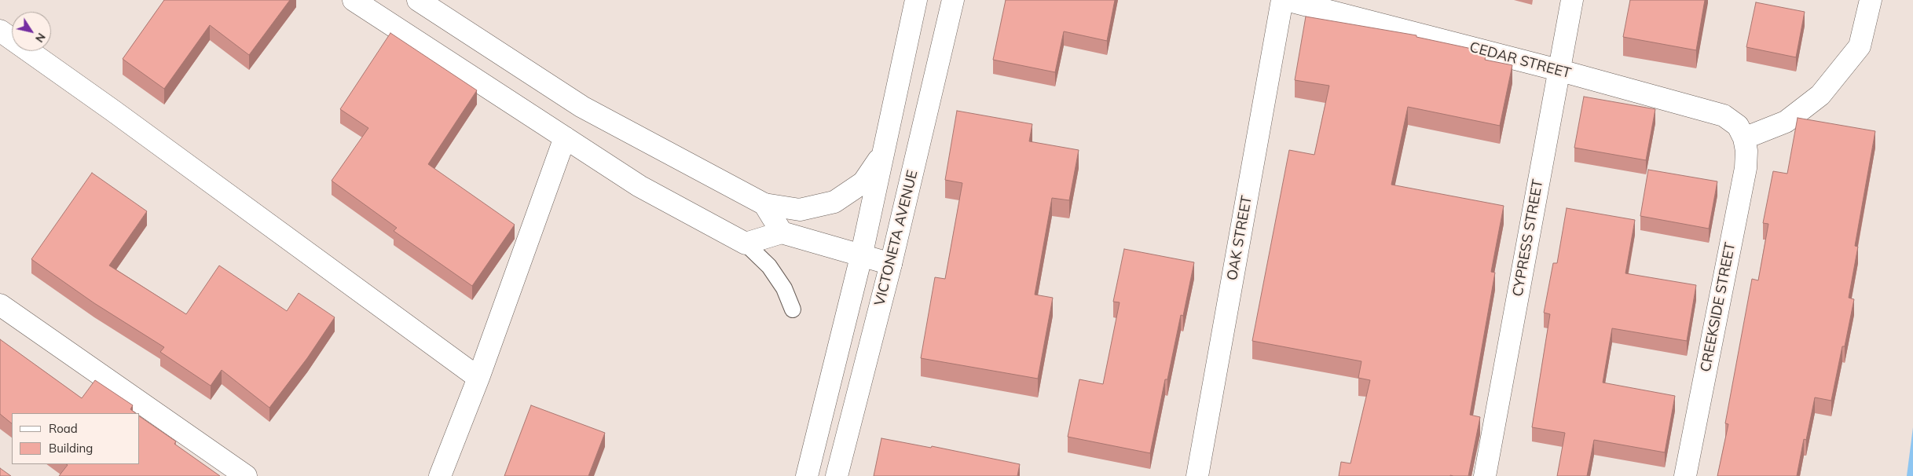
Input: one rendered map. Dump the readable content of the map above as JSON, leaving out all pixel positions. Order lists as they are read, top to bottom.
{
  "streets": {
    "street": [
      "CEDAR STREET",
      "VICTONETA AVENUE",
      "OAK STREET",
      "CYPRESS STREET",
      "CREEKSIDE STREET"
    ]
  },
  "crossings": [
    ["CEDAR STREET", "CYPRESS STREET"],
    ["CEDAR STREET", "CREEKSIDE STREET"]
  ],
  "legend": ["Road", "Building"],
  "north": "bottom right"
}
